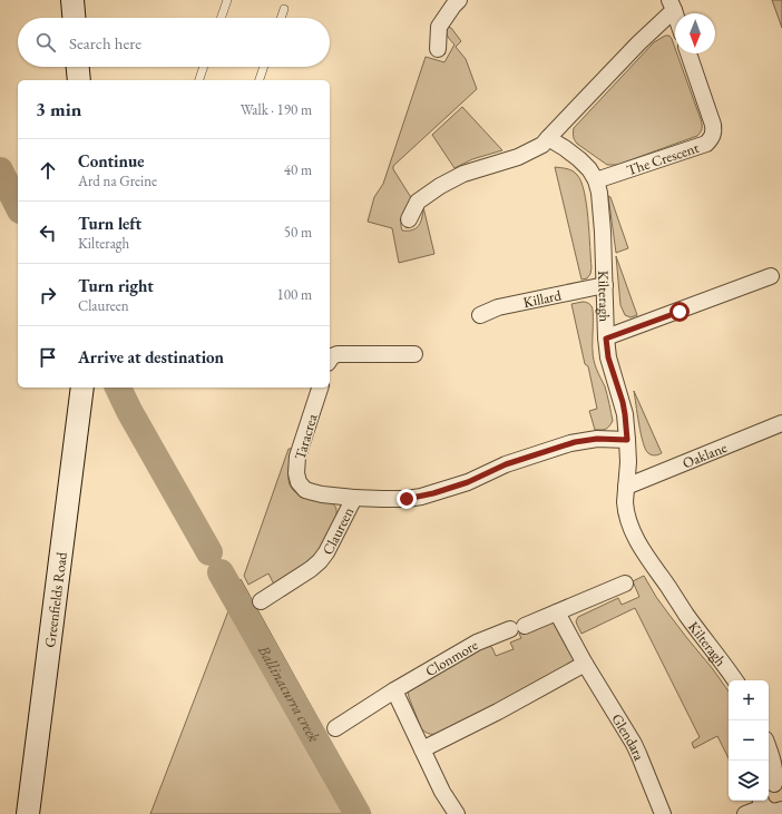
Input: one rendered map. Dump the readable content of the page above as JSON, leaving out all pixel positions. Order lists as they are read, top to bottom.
{
  "streets": {
    "street": [
      "The Crescent",
      "Kilteragh",
      "Killard",
      "Taracrea",
      "Oaklane",
      "Claureen",
      "Greenfields Road",
      "Clonmore",
      "Glendara"
    ]
  },
  "crossings": [
    ["The Crescent", "Kilteragh"],
    ["Kilteragh", "Killard"],
    ["Kilteragh", "Oaklane"],
    ["Kilteragh", "Claureen"],
    ["Taracrea", "Claureen"],
    ["Clonmore", "Glendara"]
  ],
  "water": ["Ballinacurra creek"],
  "north": "bottom",
  "page": {
    "search": "Search here",
    "heading": ["3 min", "Walk · 190 m"],
    "list": [
      ["Continue", "Ard na Greine", "40 m"],
      ["Turn left", "Kilteragh", "50 m"],
      ["Turn right", "Claureen", "100 m"],
      "Arrive at destination"
    ],
    "map_buttons": ["+", "−"]
  }
}
